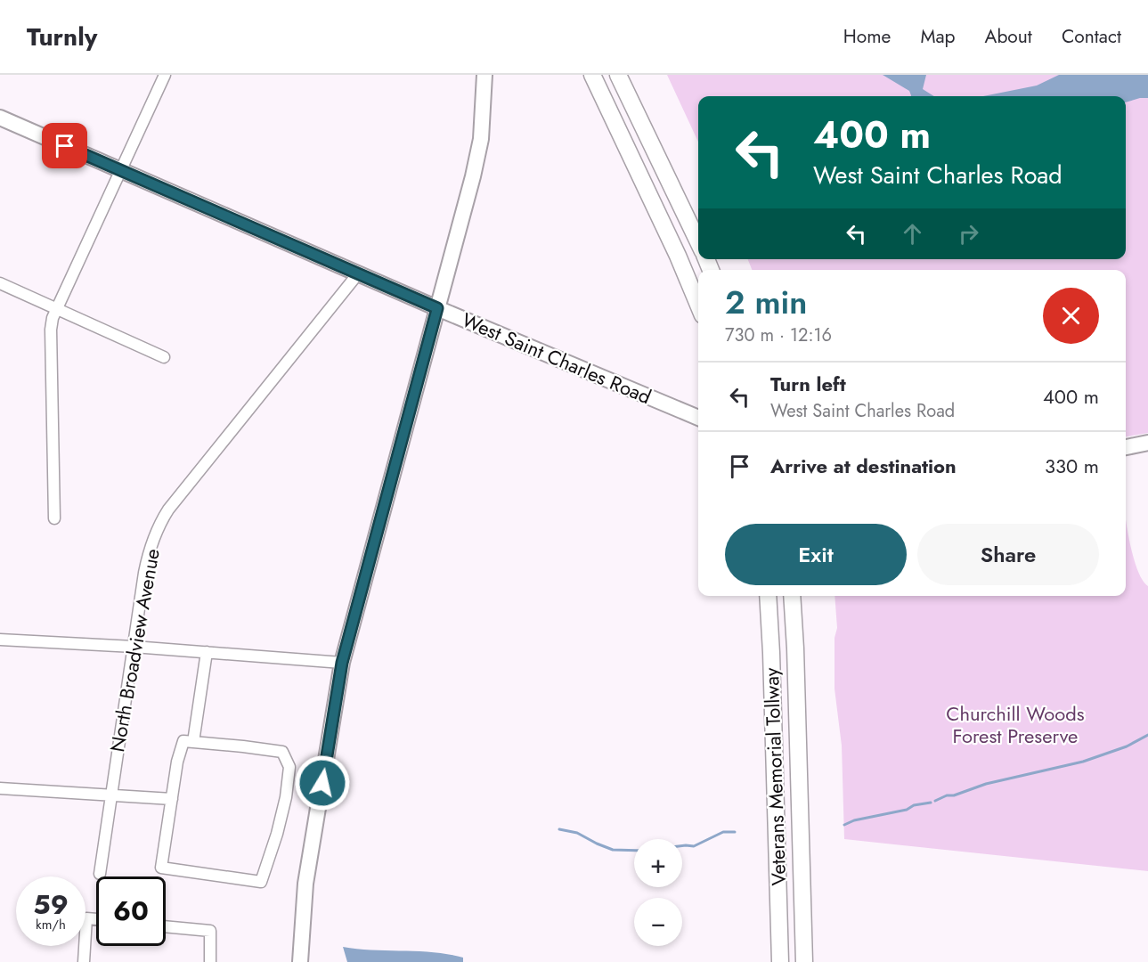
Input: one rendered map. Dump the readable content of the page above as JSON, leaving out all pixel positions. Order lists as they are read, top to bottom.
{
  "streets": {
    "highway": ["Veterans Memorial Tollway"],
    "main road": ["West Saint Charles Road"],
    "street": ["North Broadview Avenue"]
  },
  "crossings": [
    ["West Saint Charles Road", "North Broadview Avenue"]
  ],
  "parks": ["Churchill Woods Forest Preserve"],
  "page": {
    "header": "Turnly",
    "nav": [
      "Home",
      "Map",
      "About",
      "Contact"
    ],
    "turn": ["400 m", "West Saint Charles Road"],
    "heading": ["2 min", "730 m · 12:16"],
    "list": [
      {
        "name": "Turn left",
        "note": "West Saint Charles Road",
        "value": "400 m"
      },
      {
        "name": "Arrive at destination",
        "value": "330 m"
      }
    ],
    "buttons": ["Exit", "Share"],
    "map_buttons": ["+", "−"],
    "speed": "59 km/h",
    "limit": "60"
  }
}
